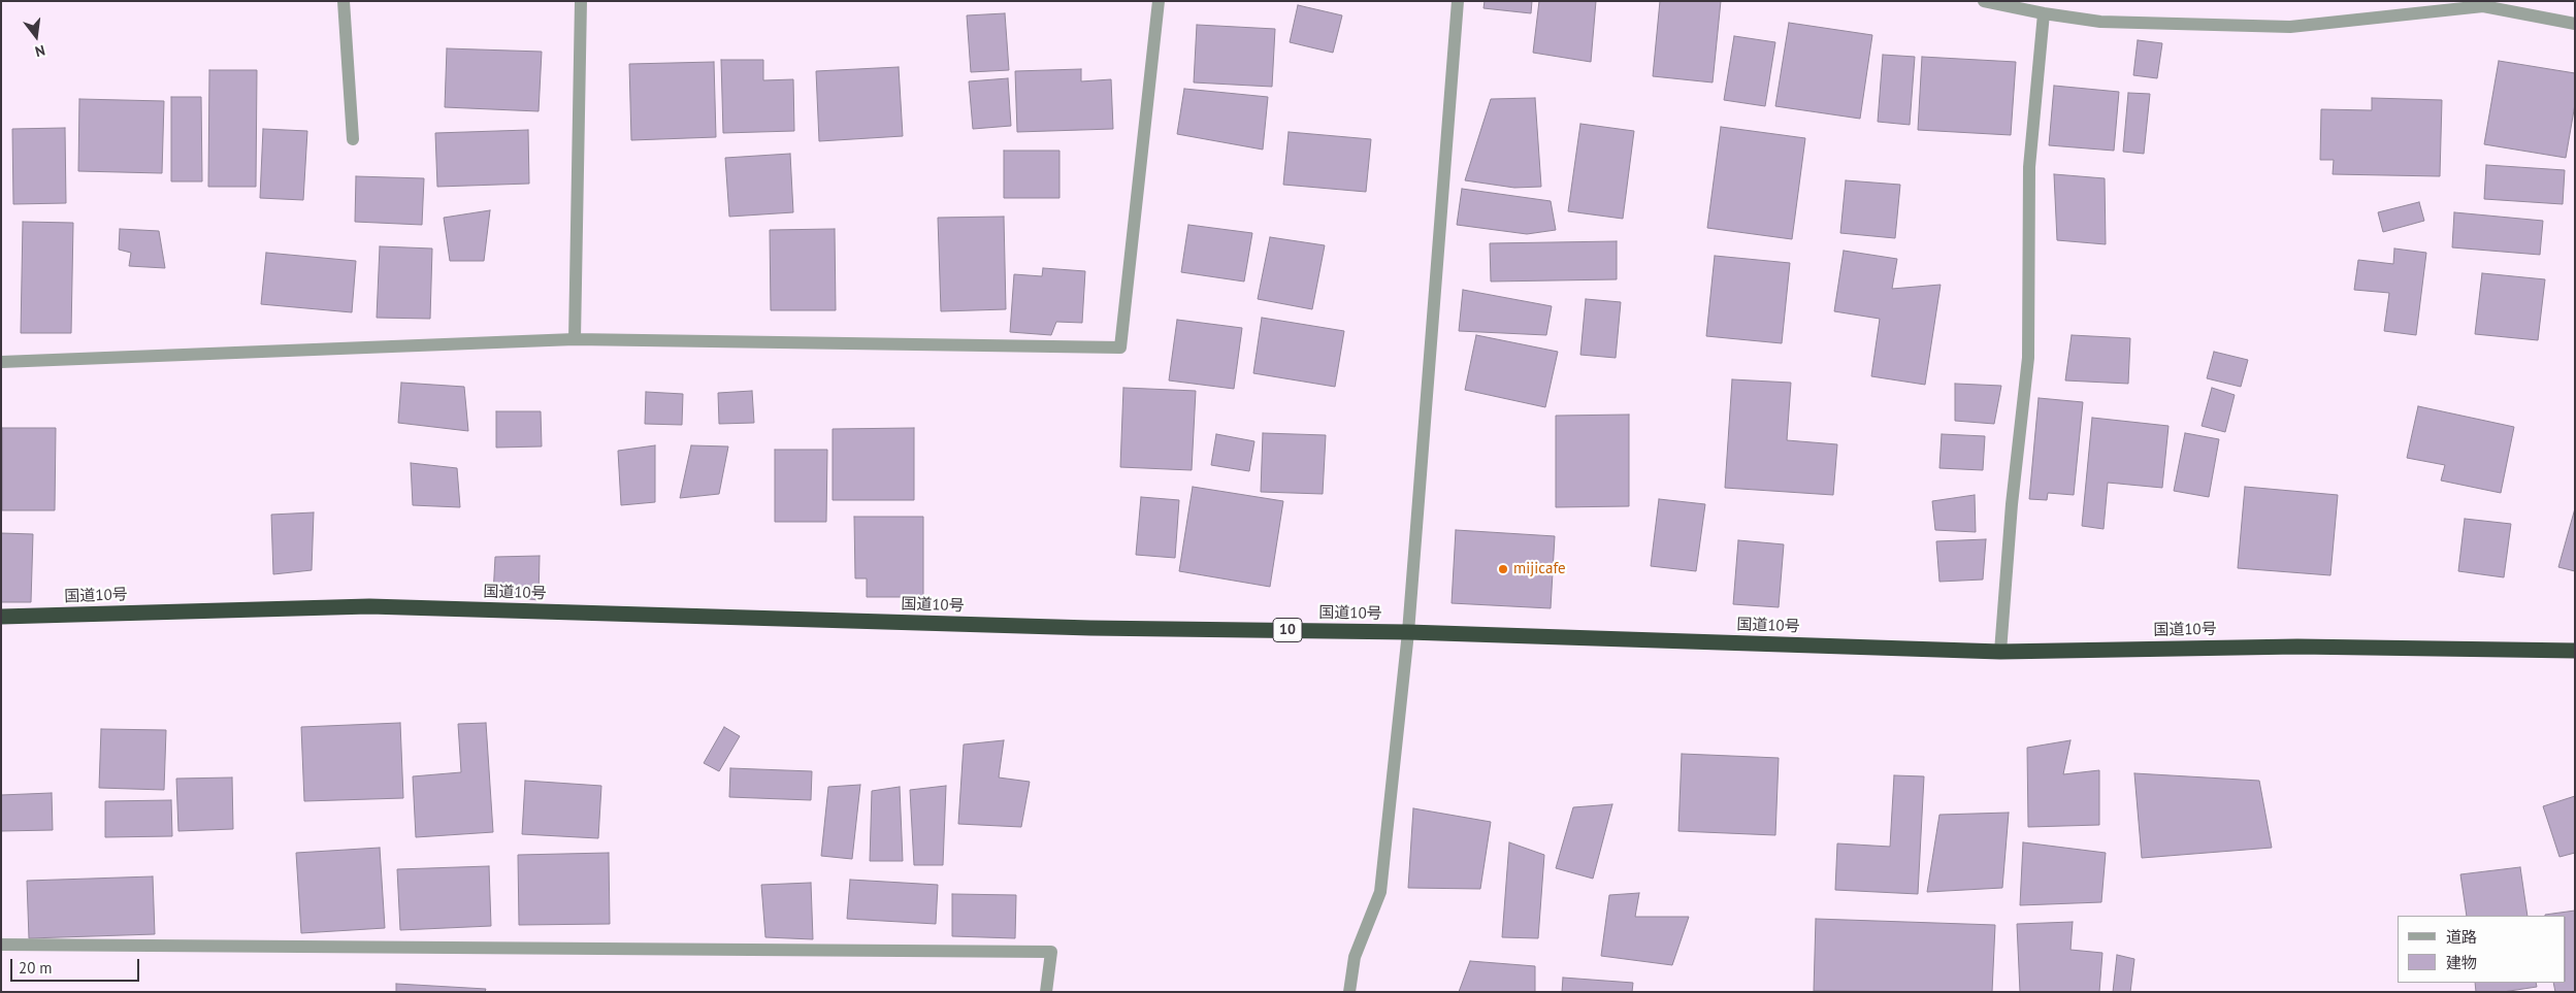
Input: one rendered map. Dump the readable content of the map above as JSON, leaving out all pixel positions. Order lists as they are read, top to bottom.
{
  "streets": {
    "highway": ["国道10号", "10"]
  },
  "places": ["mijicafe"],
  "legend": ["道路", "建物"],
  "scale_bar": "20 m",
  "north": "bottom"
}
